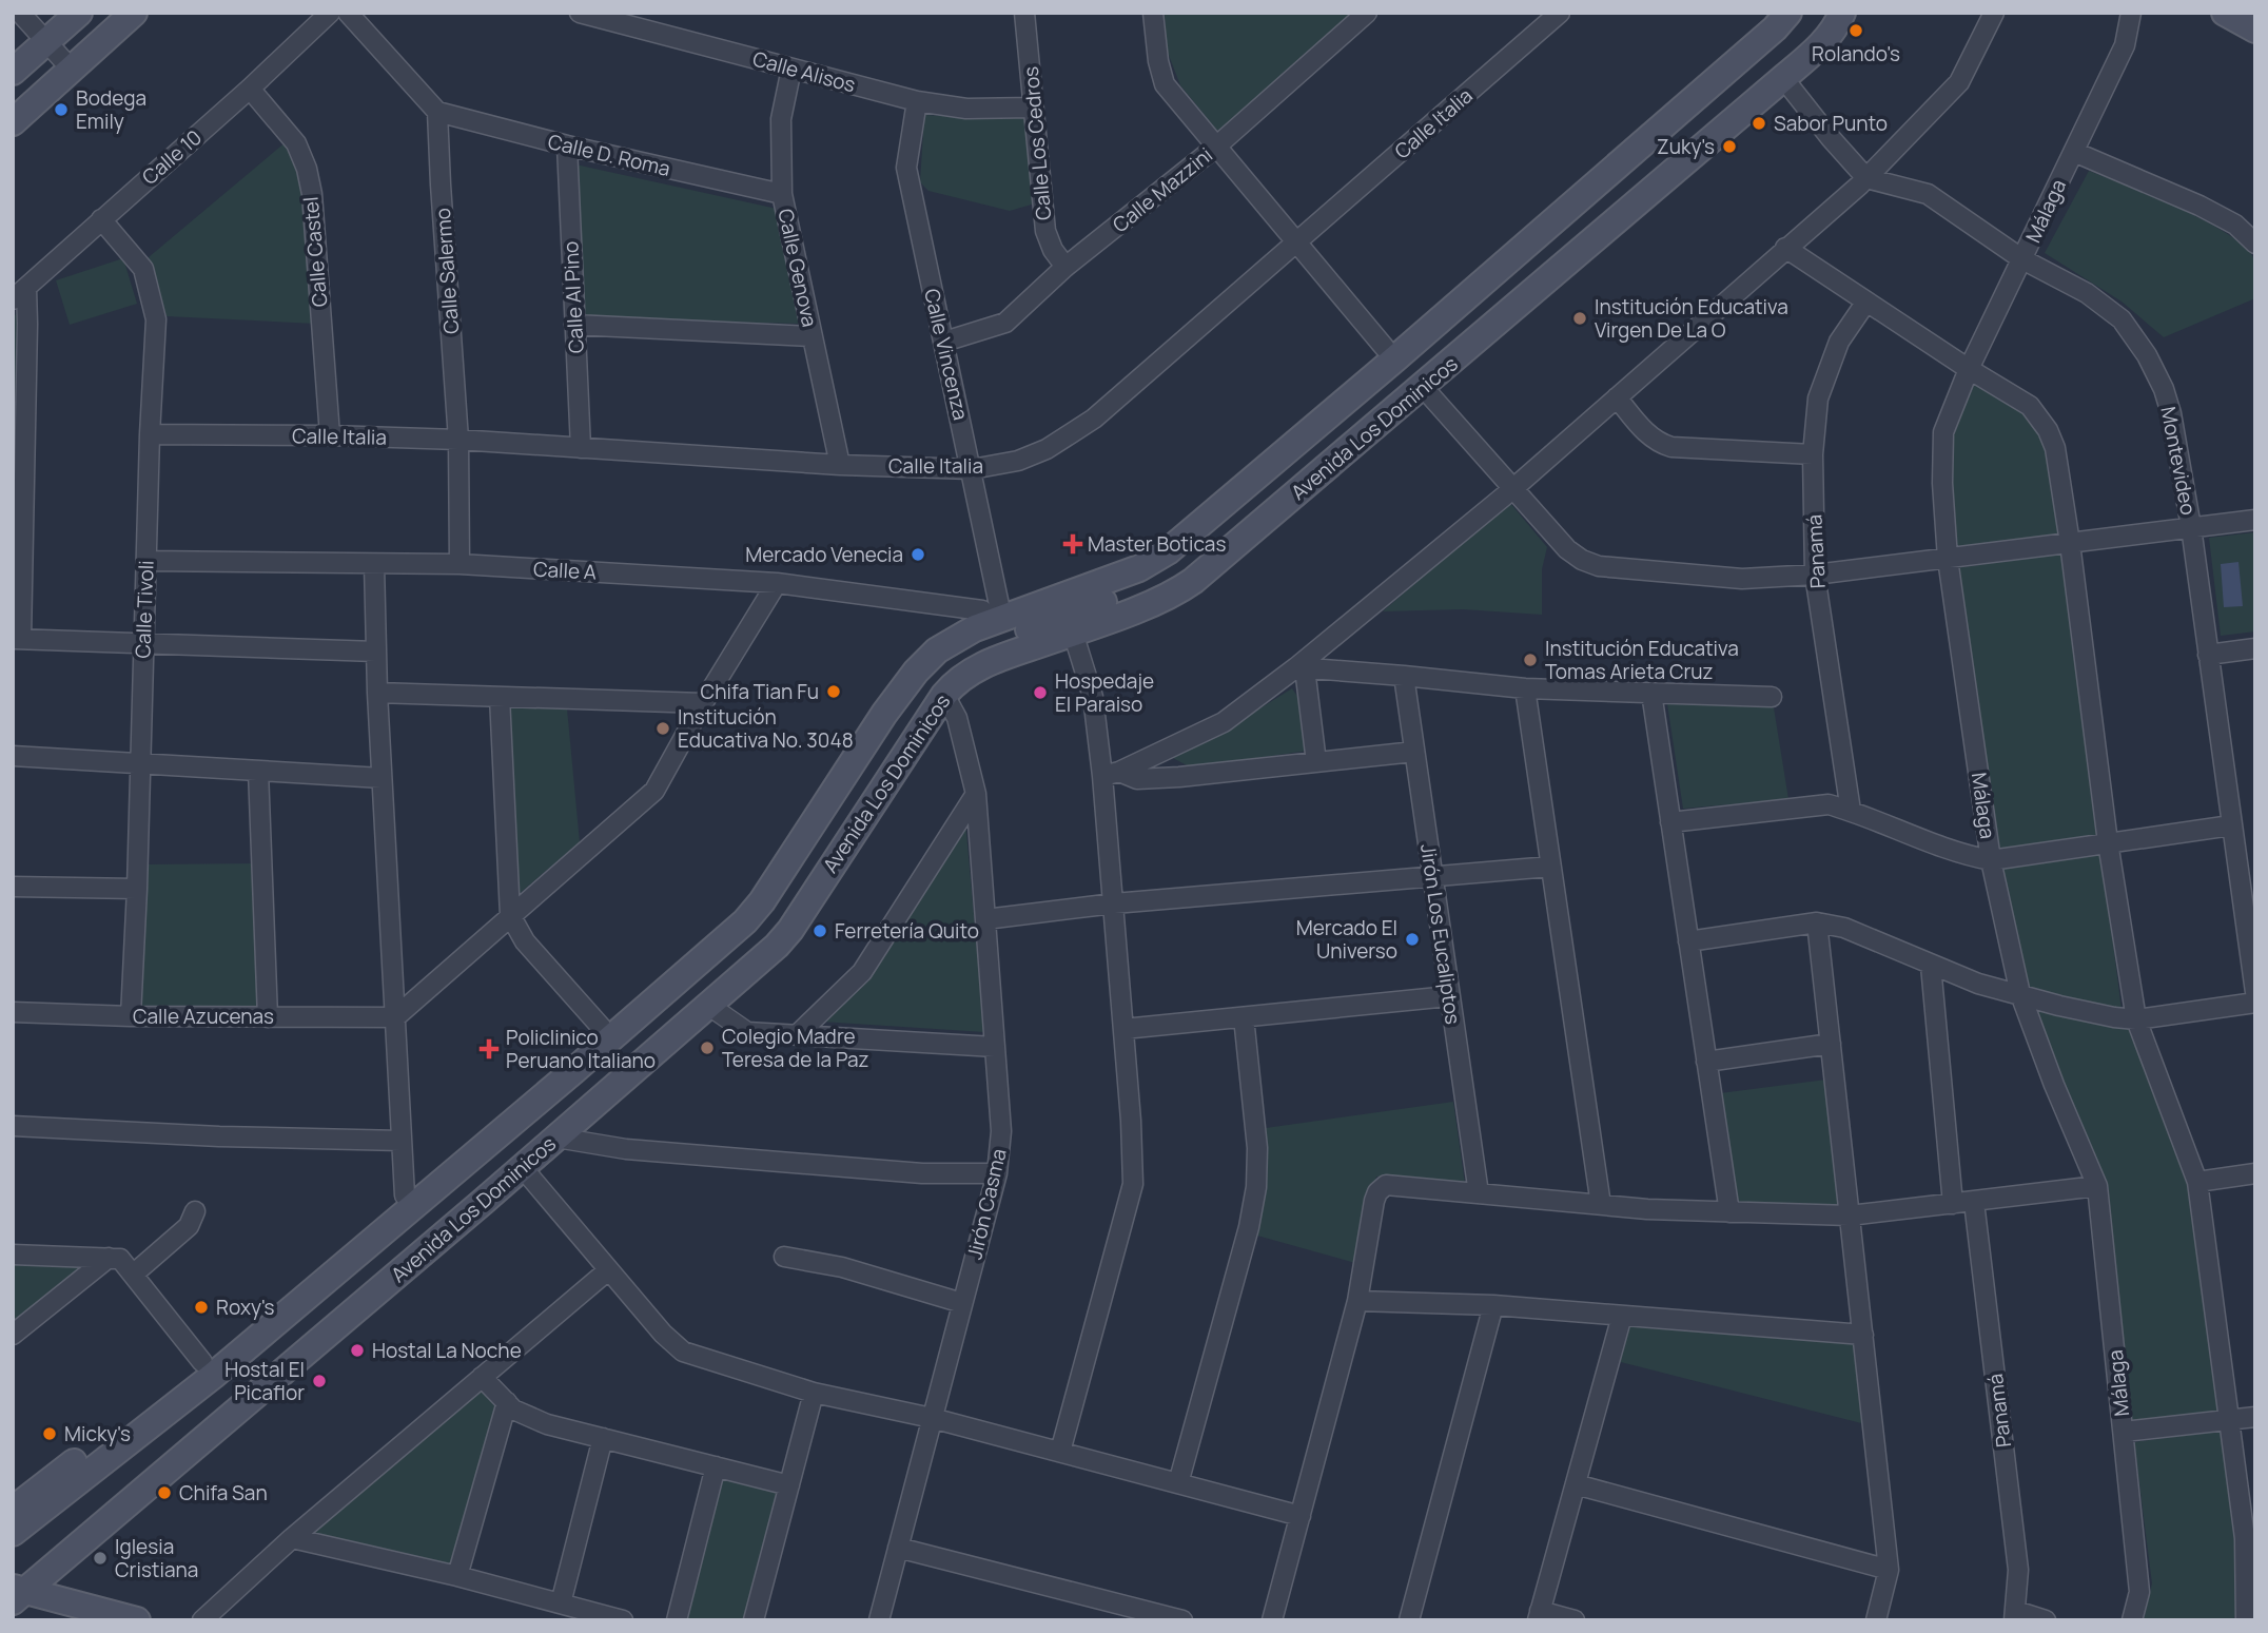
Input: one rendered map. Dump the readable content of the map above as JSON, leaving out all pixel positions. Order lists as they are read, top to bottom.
{
  "streets": {
    "main road": ["Avenida Los Dominicos"],
    "street": [
      "Calle Alisos",
      "Calle Italia",
      "Calle Los Cedros",
      "Calle D. Roma",
      "Calle 10",
      "Calle Mazzini",
      "Málaga",
      "Calle Castel",
      "Calle Genova",
      "Calle Salermo",
      "Calle Al Pino",
      "Calle Vincenza",
      "Montevideo",
      "Panamá",
      "Calle A",
      "Calle Tivoli",
      "Jirón Los Eucaliptos",
      "Calle Azucenas",
      "Jirón Casma"
    ]
  },
  "crossings": [
    ["Calle Alisos", "Calle Los Cedros"],
    ["Calle Alisos", "Calle Genova"],
    ["Calle Alisos", "Calle Vincenza"],
    ["Calle Italia", "Calle Castel"],
    ["Calle Italia", "Calle Genova"],
    ["Calle Italia", "Calle Salermo"],
    ["Calle Italia", "Calle Al Pino"],
    ["Calle Italia", "Calle Vincenza"],
    ["Calle Italia", "Calle Tivoli"],
    ["Calle Los Cedros", "Calle Mazzini"],
    ["Calle D. Roma", "Calle Genova"],
    ["Calle D. Roma", "Calle Salermo"],
    ["Calle D. Roma", "Calle Al Pino"],
    ["Calle 10", "Calle Castel"],
    ["Calle 10", "Calle Tivoli"],
    ["Calle Mazzini", "Calle Vincenza"],
    ["Málaga", "Montevideo"],
    ["Calle Salermo", "Calle A"],
    ["Calle Vincenza", "Calle A"],
    ["Avenida Los Dominicos", "Jirón Casma"],
    ["Calle A", "Calle Tivoli"],
    ["Calle Tivoli", "Calle Azucenas"]
  ],
  "places": {
    "other": [
      "Rolando's",
      "Bodega Emily",
      "Sabor Punto",
      "Zuky's",
      "Institución Educativa Virgen De La O",
      "Mercado Venecia",
      "Institución Educativa Tomas Arieta Cruz",
      "Chifa Tian Fu",
      "Hospedaje El Paraiso",
      "Institución Educativa No. 3048",
      "Ferretería Quito",
      "Mercado El Universo",
      "Colegio Madre Teresa de la Paz",
      "Roxy's",
      "Hostal La Noche",
      "Hostal El Picaflor",
      "Micky's",
      "Chifa San",
      "Iglesia Cristiana"
    ],
    "health": ["Master Boticas", "Policlinico Peruano Italiano"]
  }
}
